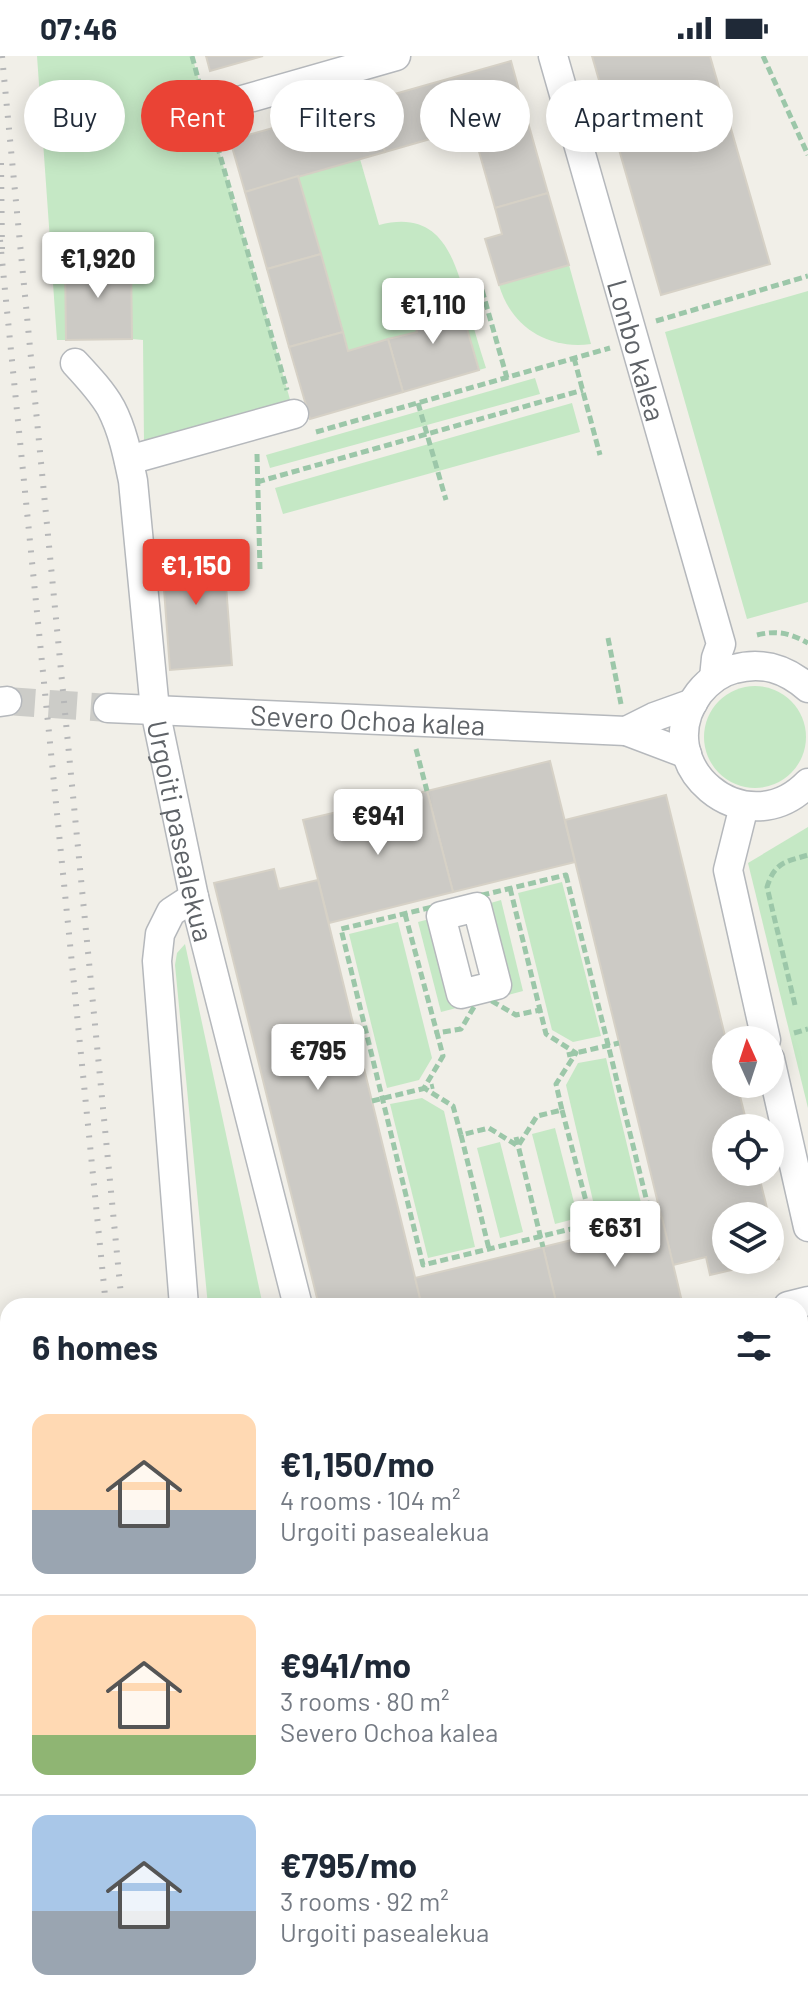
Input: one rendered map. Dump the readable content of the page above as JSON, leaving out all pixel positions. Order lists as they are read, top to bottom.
{
  "streets": {
    "street": ["Lonbo kalea", "Severo Ochoa kalea", "Urgoiti pasealekua"]
  },
  "crossings": [
    ["Severo Ochoa kalea", "Urgoiti pasealekua"]
  ],
  "north": "top",
  "page": {
    "status": "07:46",
    "chip": [
      "Buy",
      "Rent",
      "Filters",
      "New",
      "Apartment"
    ],
    "price": [
      "€1,920",
      "€1,110",
      "€1,150",
      "€941",
      "€795",
      "€631"
    ],
    "heading": "6 homes",
    "list": [
      {
        "name": "€1,150/mo",
        "note": "4 rooms · 104 m² · Urgoiti pasealekua"
      },
      {
        "name": "€941/mo",
        "note": "3 rooms · 80 m² · Severo Ochoa kalea"
      },
      {
        "name": "€795/mo",
        "note": "3 rooms · 92 m² · Urgoiti pasealekua"
      }
    ]
  }
}
